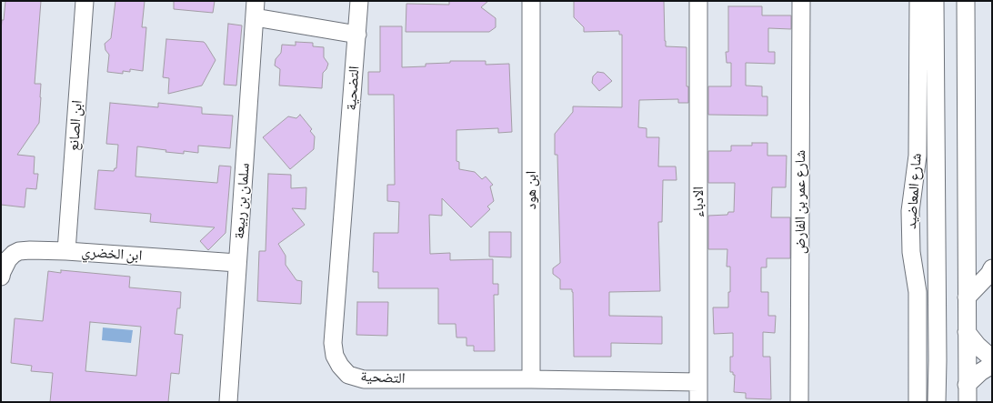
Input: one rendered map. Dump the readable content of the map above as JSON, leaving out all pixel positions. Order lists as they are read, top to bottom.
{
  "streets": {
    "street": [
      "التضحية",
      "ابن الصانع",
      "ابن هود",
      "شارع المعاضيد",
      "سلمان بن ربيعة",
      "الادباء",
      "شارع عمر بن الفارض",
      "ابن الخضري"
    ]
  },
  "crossings": [
    ["التضحية", "ابن هود"],
    ["التضحية", "الادباء"],
    ["ابن الصانع", "ابن الخضري"],
    ["سلمان بن ربيعة", "ابن الخضري"]
  ]
}
